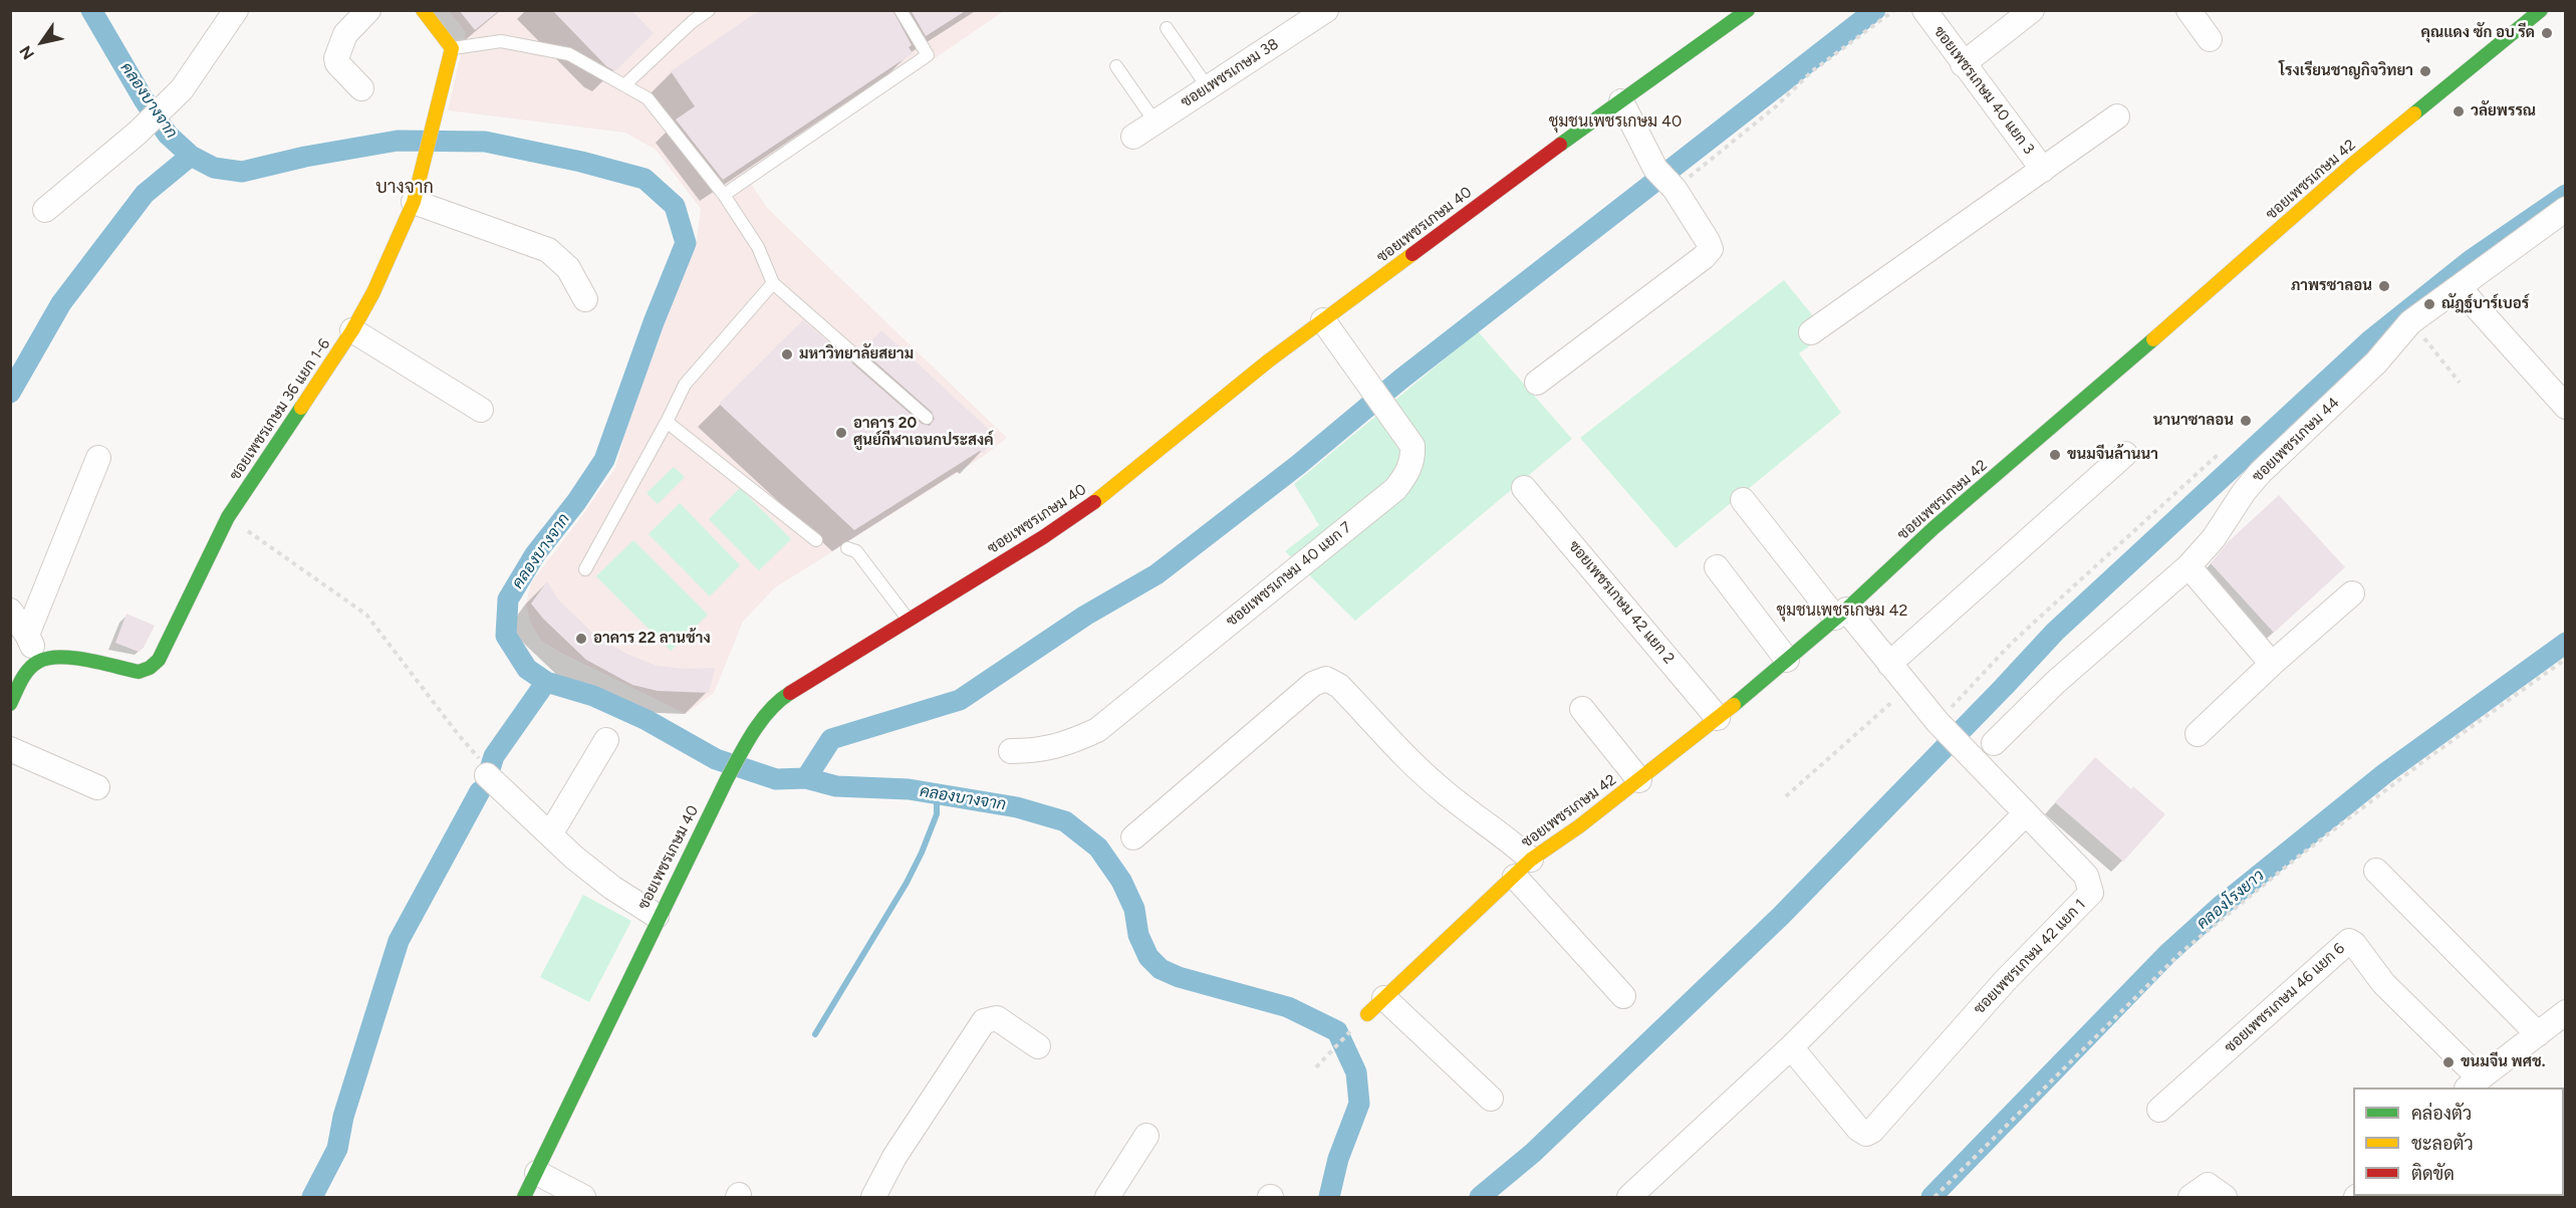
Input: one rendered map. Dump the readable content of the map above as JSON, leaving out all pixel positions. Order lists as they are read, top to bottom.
{
  "streets": {
    "street": [
      "ซอยเพชรเกษม 38",
      "ซอยเพชรเกษม 40 แยก 3",
      "ซอยเพชรเกษม 42",
      "ซอยเพชรเกษม 40",
      "ซอยเพชรเกษม 36 แยก 1-6",
      "ซอยเพชรเกษม 44",
      "ซอยเพชรเกษม 40 แยก 7",
      "ซอยเพชรเกษม 42 แยก 2",
      "ซอยเพชรเกษม 42 แยก 1",
      "ซอยเพชรเกษม 46 แยก 6"
    ]
  },
  "crossings": [
    ["ซอยเพชรเกษม 42", "ซอยเพชรเกษม 42 แยก 2"],
    ["ซอยเพชรเกษม 42", "ซอยเพชรเกษม 42 แยก 1"],
    ["ซอยเพชรเกษม 40", "ซอยเพชรเกษม 40 แยก 7"]
  ],
  "districts": ["ชุมชนเพชรเกษม 40", "บางจาก", "ชุมชนเพชรเกษม 42"],
  "water": ["คลองบางจาก", "คลองโรงยาว"],
  "places": [
    "คุณแดง ซัก อบ รีด",
    "โรงเรียนชาญกิจวิทยา",
    "วลัยพรรณ",
    "ภาพรซาลอน",
    "ณัฎฐ์บาร์เบอร์",
    "มหาวิทยาลัยสยาม",
    "นานาซาลอน",
    "อาคาร 20 ศูนย์กีฬาเอนกประสงค์",
    "ขนมจีนล้านนา",
    "อาคาร 22 ลานช้าง",
    "ขนมจีน พศช."
  ],
  "legend": ["คล่องตัว", "ชะลอตัว", "ติดขัด"],
  "north": "bottom left"
}
